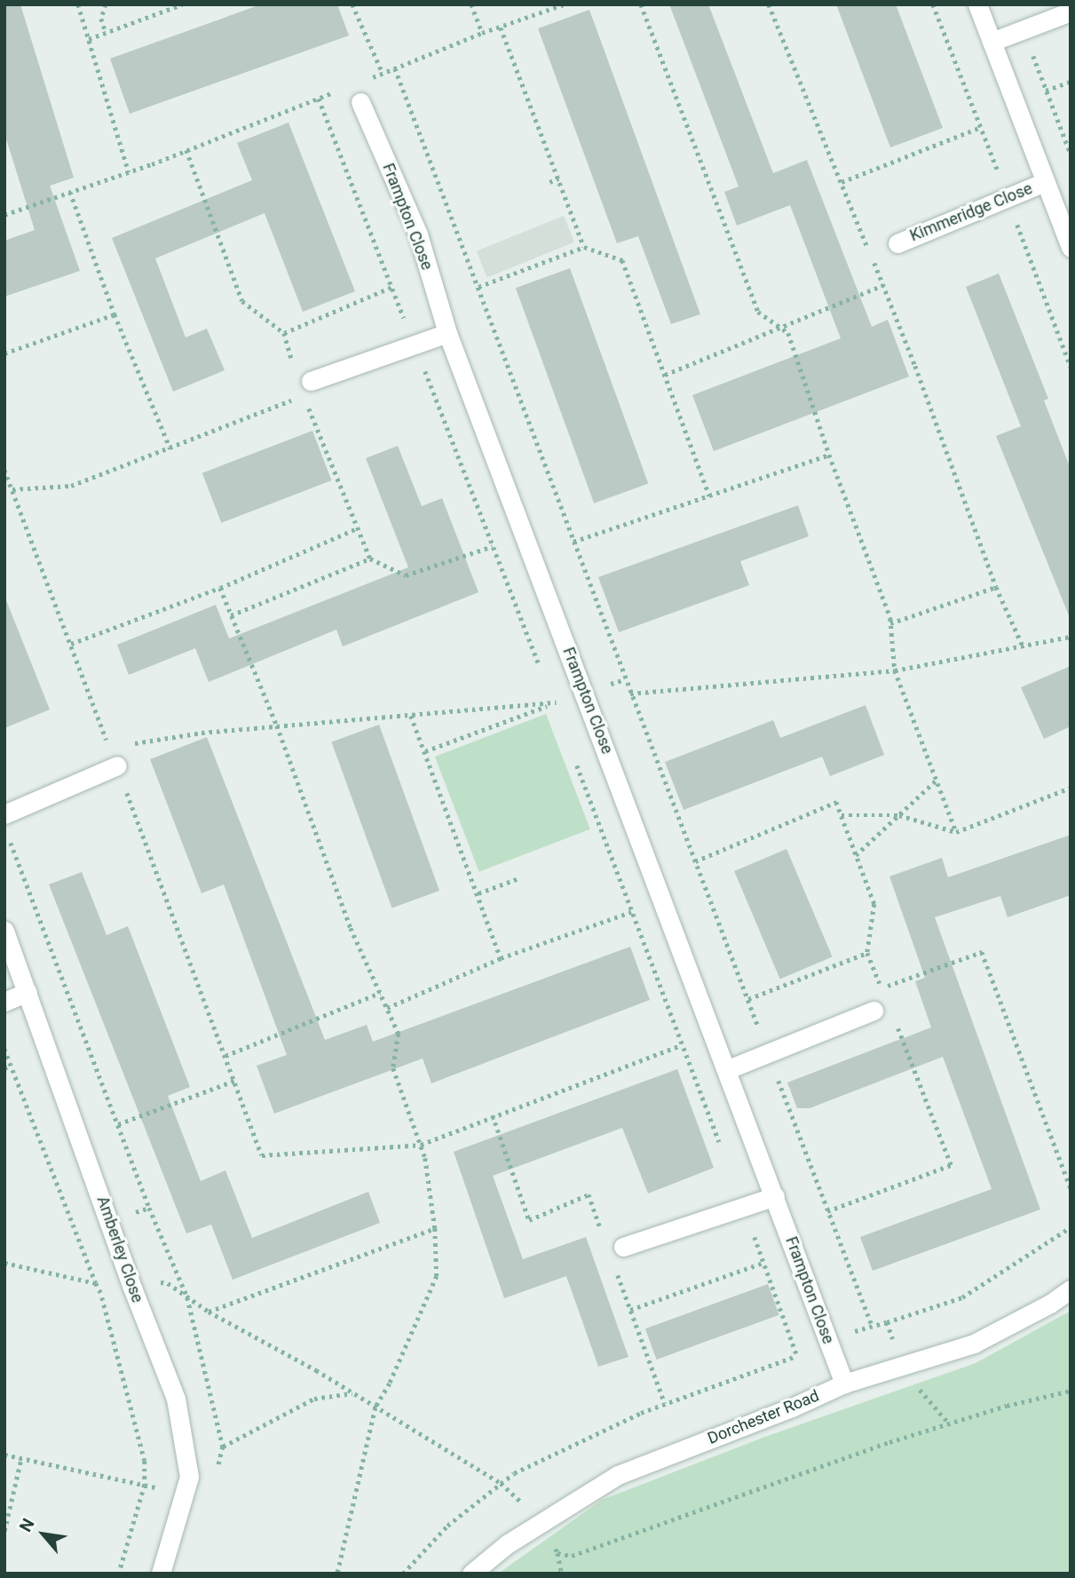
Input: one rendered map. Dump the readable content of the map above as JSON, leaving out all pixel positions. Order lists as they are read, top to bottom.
{
  "streets": {
    "street": [
      "Kimmeridge Close",
      "Frampton Close",
      "Amberley Close",
      "Dorchester Road"
    ]
  },
  "crossings": [
    ["Frampton Close", "Dorchester Road"]
  ],
  "north": "top left"
}
